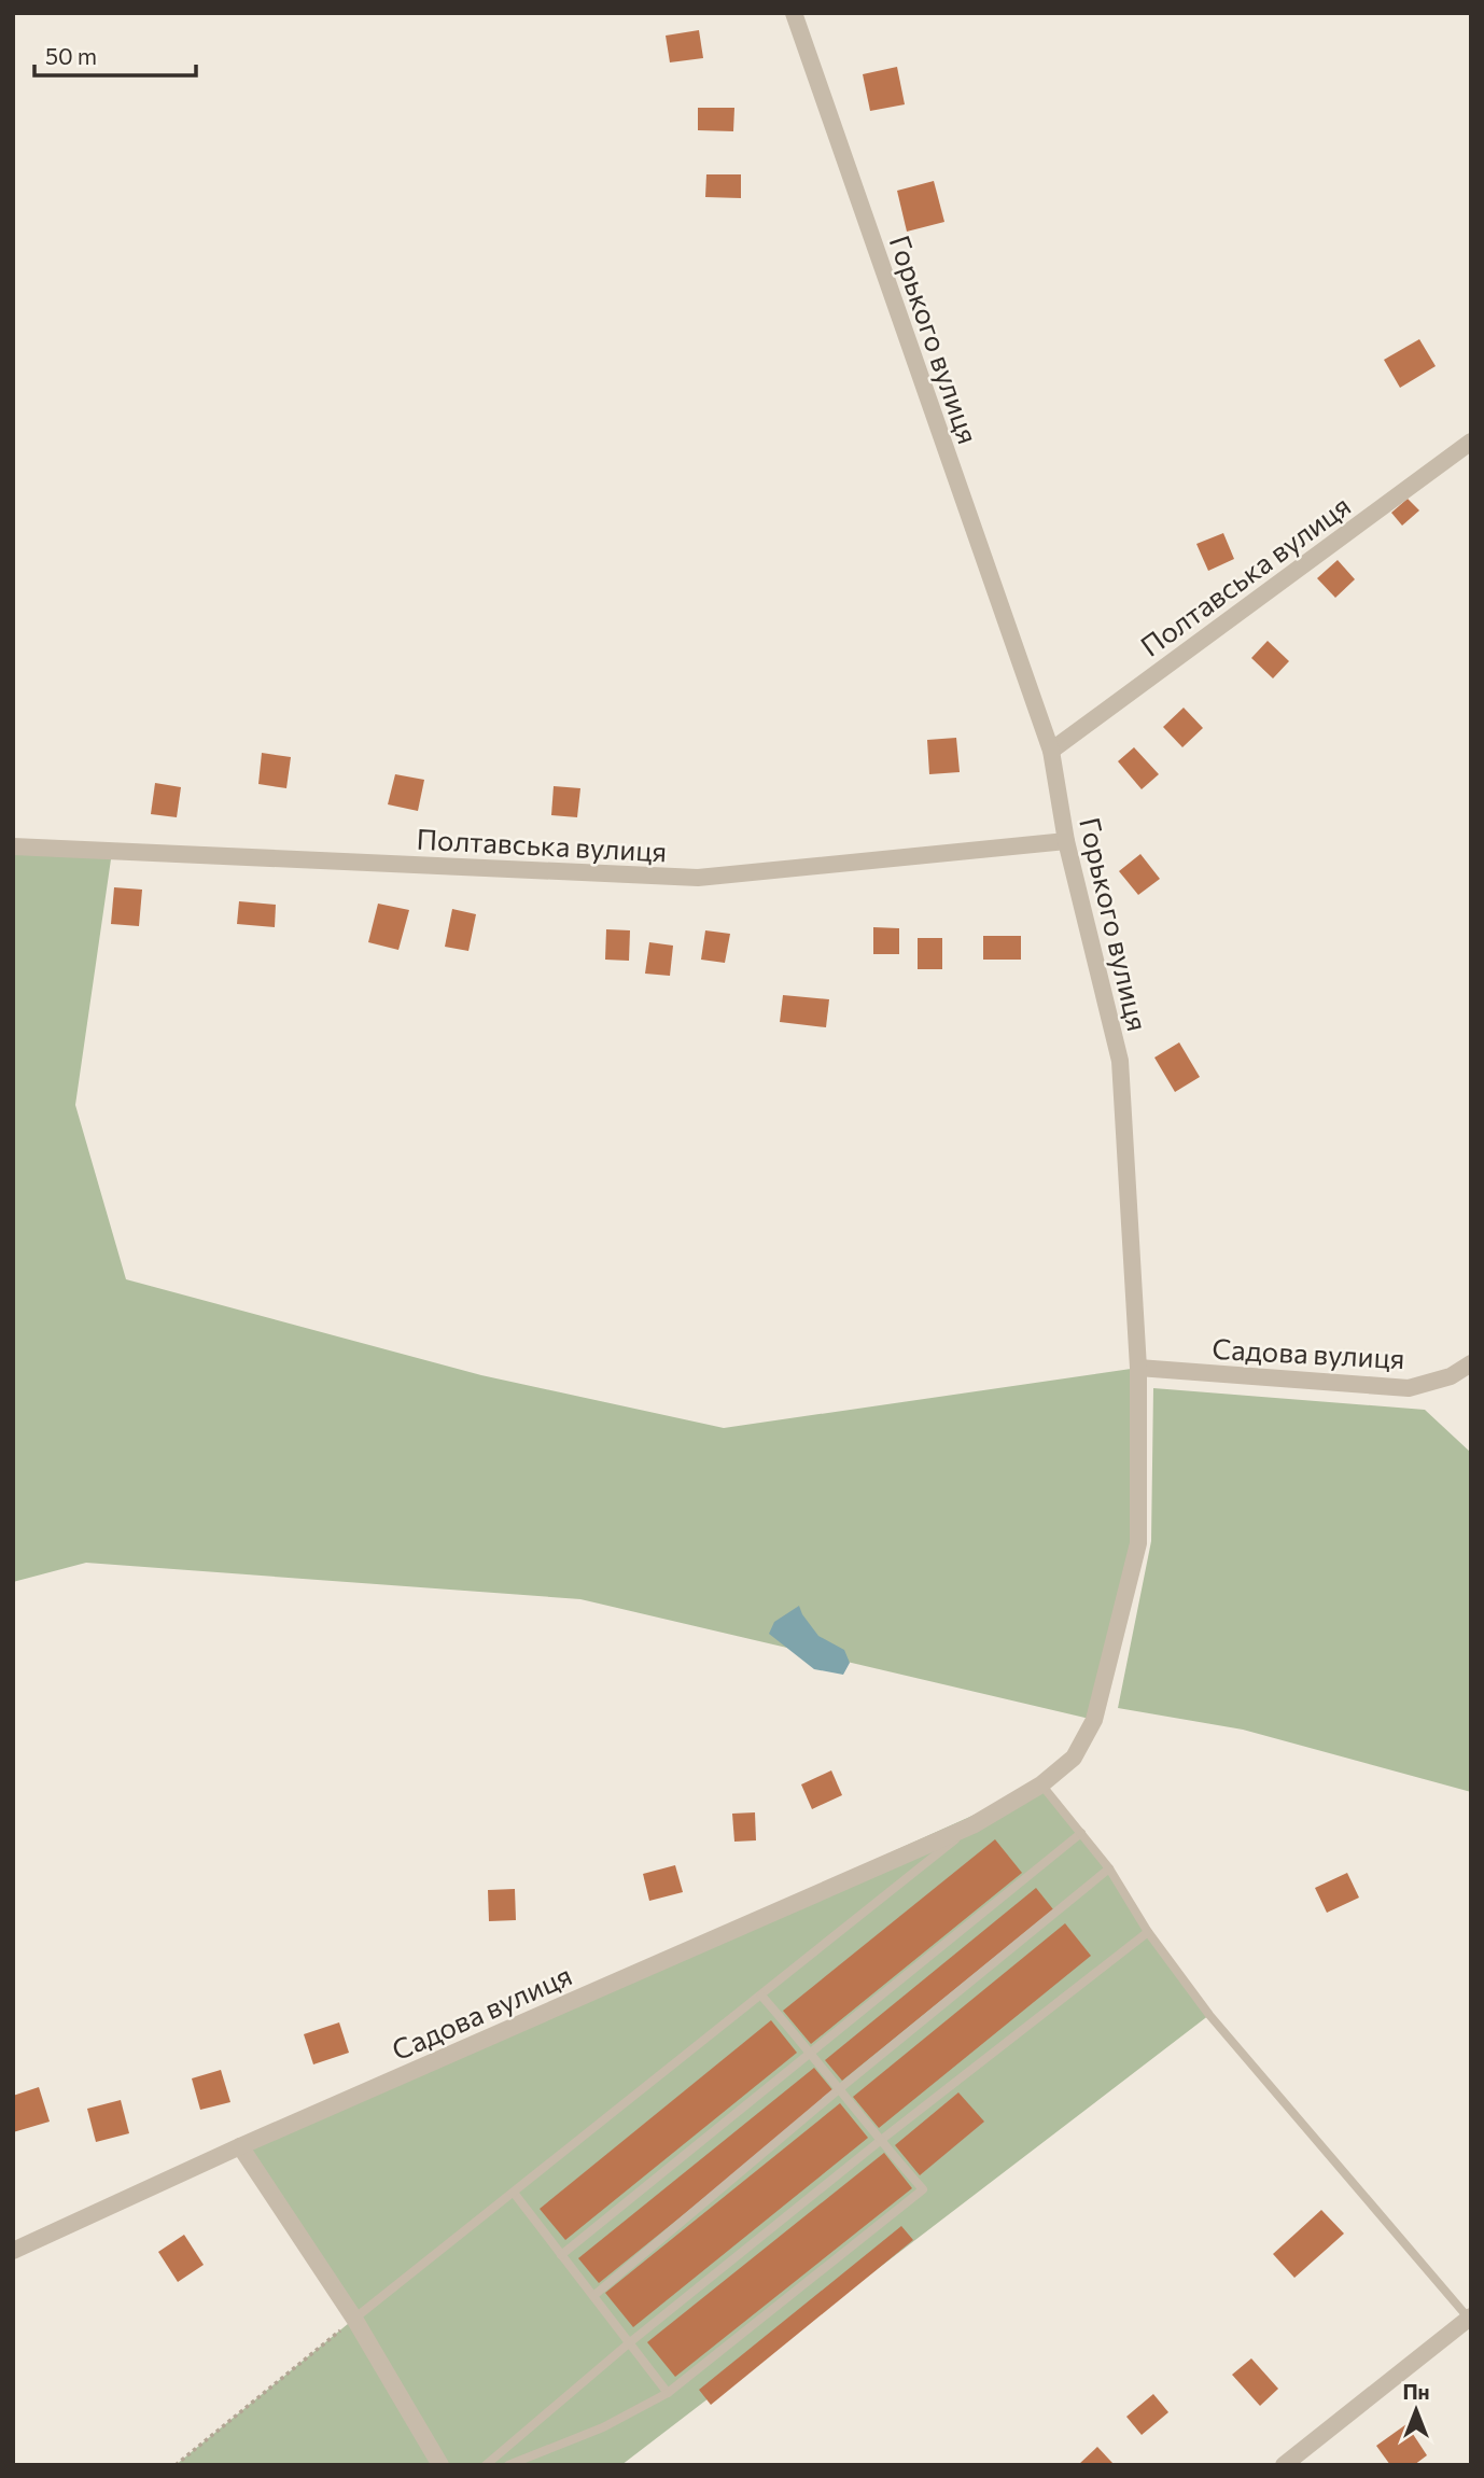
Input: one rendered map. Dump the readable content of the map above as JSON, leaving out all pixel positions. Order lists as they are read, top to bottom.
{
  "streets": {
    "street": ["Горького вулиця", "Полтавська вулиця", "Садова вулиця"]
  },
  "crossings": [
    ["Горького вулиця", "Полтавська вулиця"],
    ["Горького вулиця", "Садова вулиця"]
  ],
  "scale_bar": "50 m",
  "north": "top"
}
